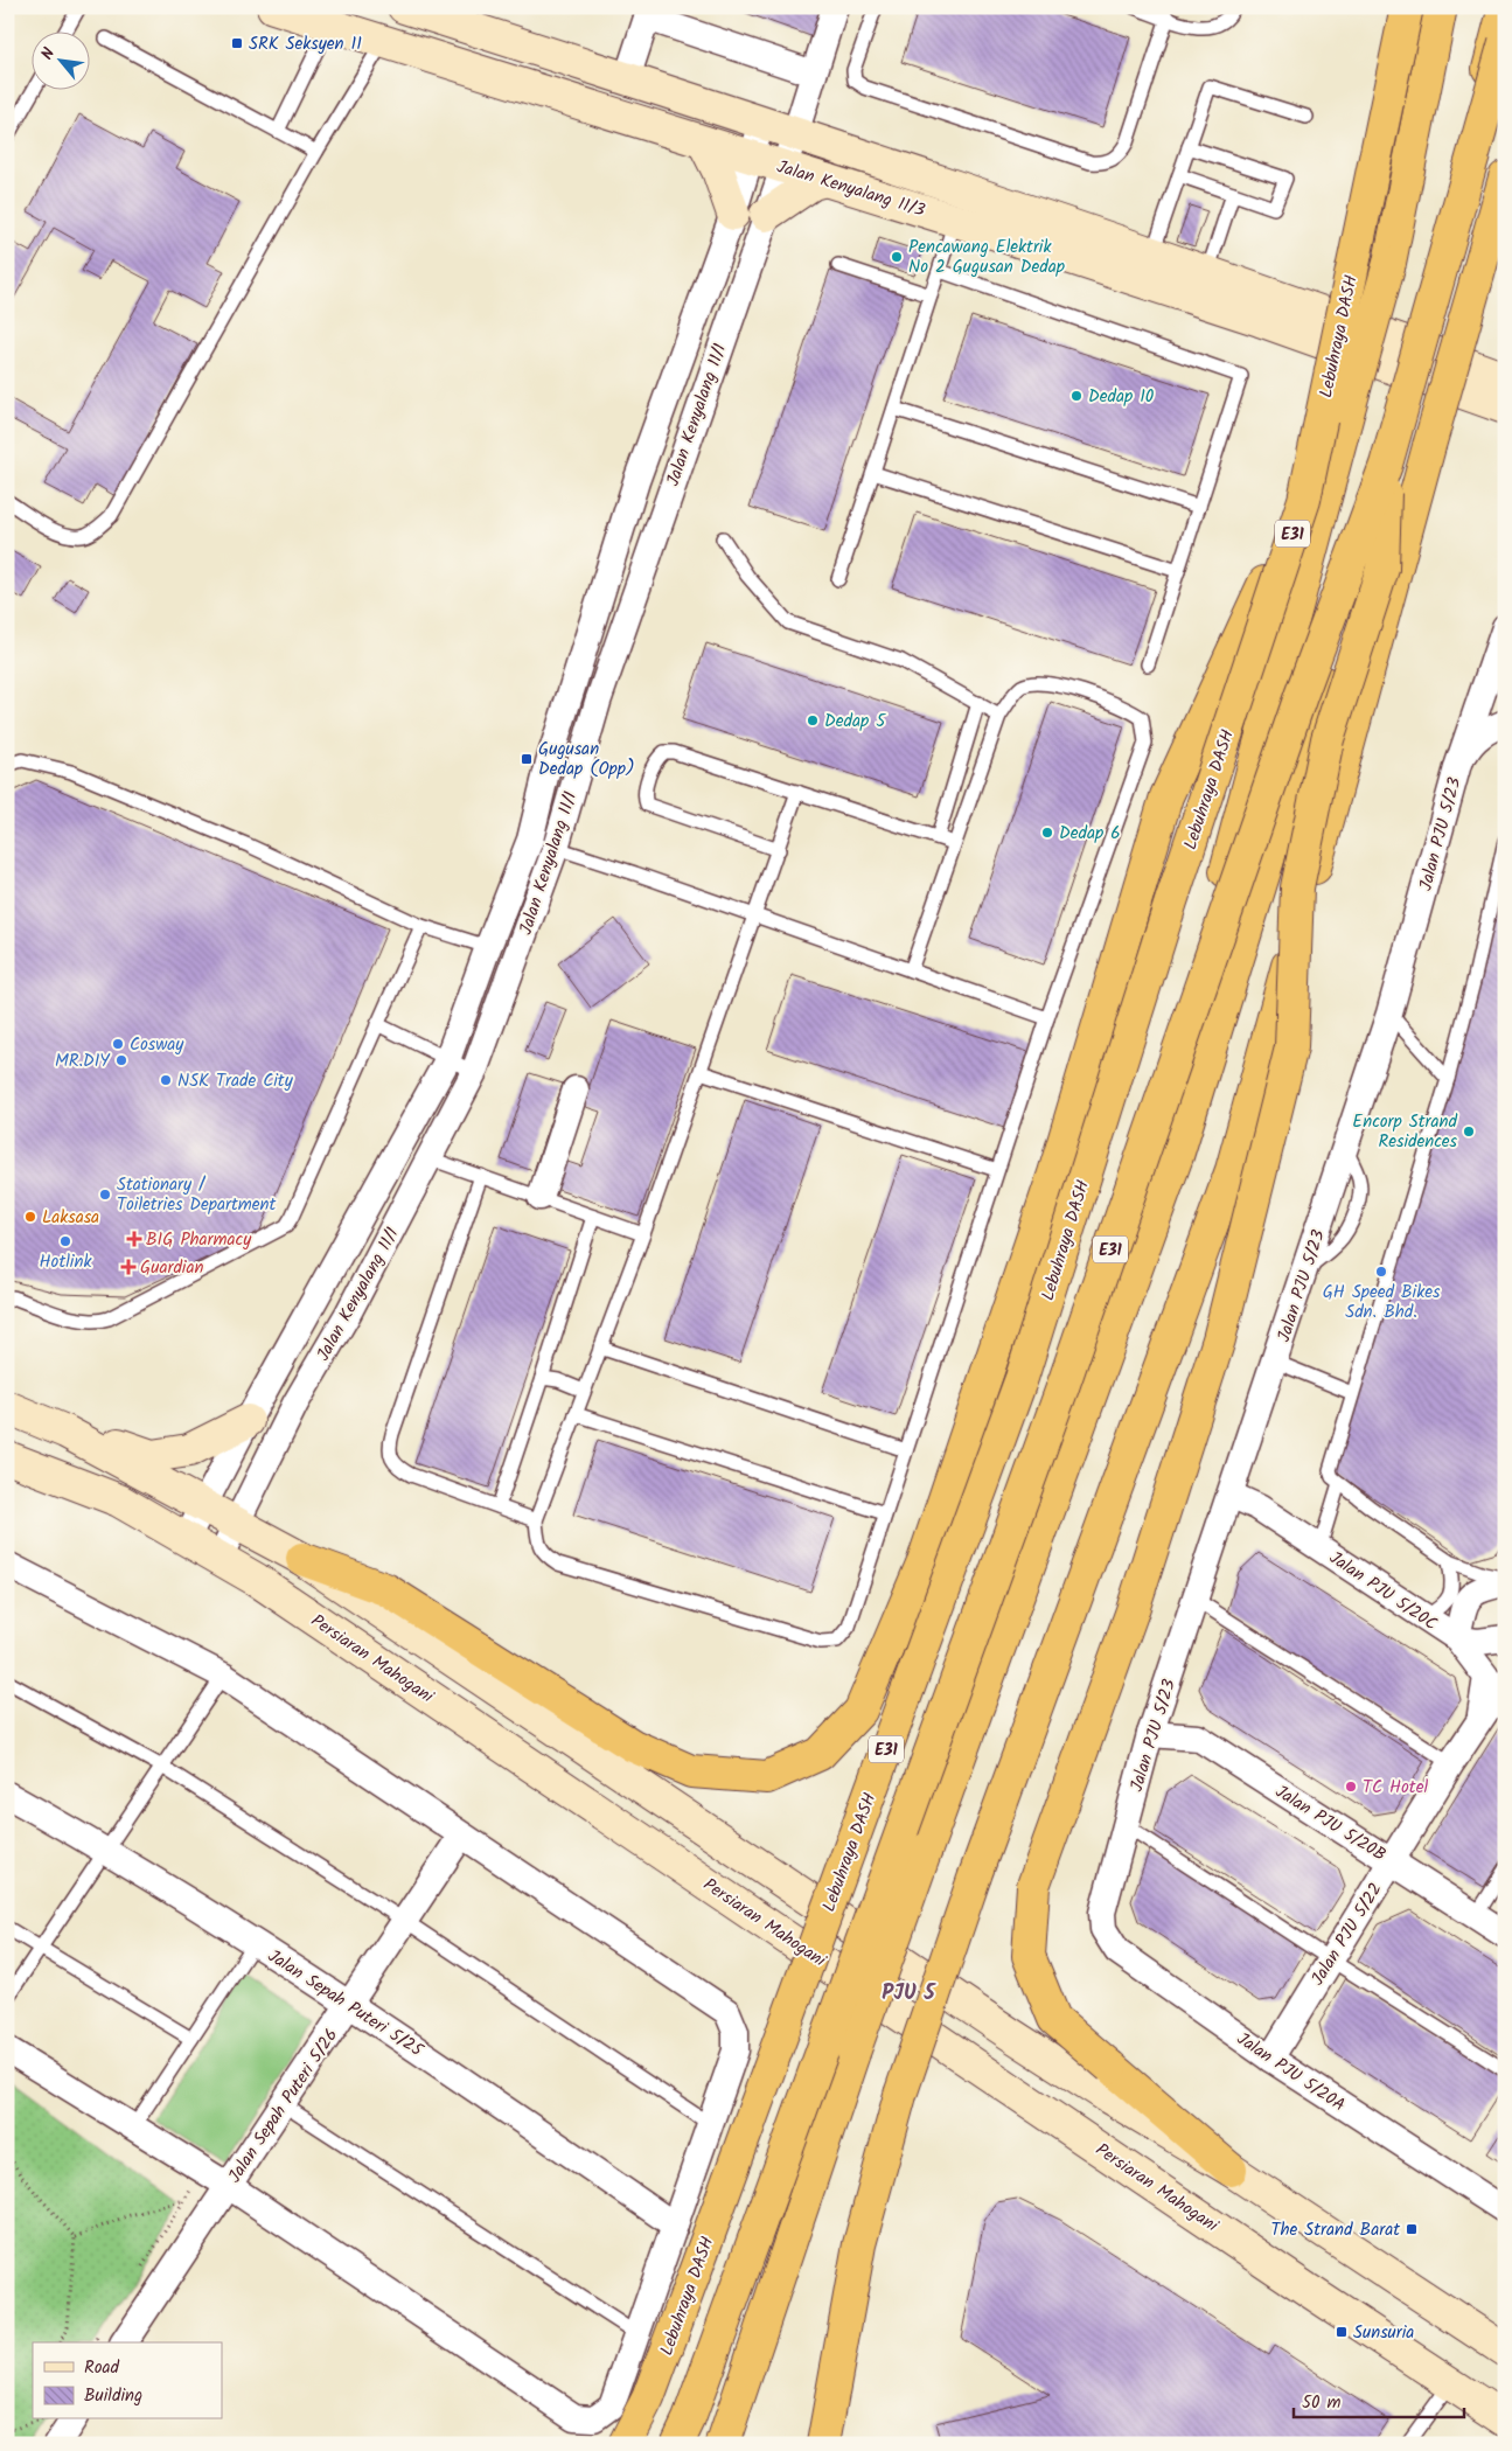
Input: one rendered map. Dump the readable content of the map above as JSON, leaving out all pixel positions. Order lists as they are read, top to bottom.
{
  "streets": {
    "highway": ["Lebuhraya DASH", "E31"],
    "main road": ["Jalan Kenyalang 11/3", "Persiaran Mahogani"],
    "street": [
      "Jalan Kenyalang 11/1",
      "Jalan PJU 5/23",
      "Jalan PJU 5/20C",
      "Jalan PJU 5/20B",
      "Jalan PJU 5/22",
      "Jalan Sepah Puteri 5/25",
      "Jalan PJU 5/20A",
      "Jalan Sepah Puteri 5/26"
    ]
  },
  "crossings": [
    ["Jalan Kenyalang 11/3", "Jalan Kenyalang 11/1"],
    ["Jalan Kenyalang 11/1", "Persiaran Mahogani"],
    ["Jalan PJU 5/23", "Jalan PJU 5/20C"],
    ["Jalan PJU 5/23", "Jalan PJU 5/20B"],
    ["Jalan PJU 5/23", "Jalan PJU 5/20A"],
    ["Jalan PJU 5/20C", "Jalan PJU 5/22"],
    ["Jalan PJU 5/20B", "Jalan PJU 5/22"],
    ["Jalan PJU 5/22", "Jalan PJU 5/20A"],
    ["Jalan Sepah Puteri 5/25", "Jalan Sepah Puteri 5/26"]
  ],
  "districts": ["PJU 5"],
  "places": {
    "transit": [
      "SRK Seksyen 11",
      "Gugusan Dedap (Opp)",
      "The Strand Barat",
      "Sunsuria"
    ],
    "other": [
      "Pencawang Elektrik No 2 Gugusan Dedap",
      "Dedap 10",
      "Dedap 5",
      "Dedap 6",
      "Cosway",
      "MR.DIY",
      "NSK Trade City",
      "Encorp Strand Residences",
      "Stationary / Toiletries Department",
      "Laksasa",
      "Hotlink",
      "GH Speed Bikes Sdn. Bhd.",
      "TC Hotel"
    ],
    "health": ["BIG Pharmacy", "Guardian"]
  },
  "legend": ["Road", "Building"],
  "scale_bar": "50 m",
  "north": "top left"
}
